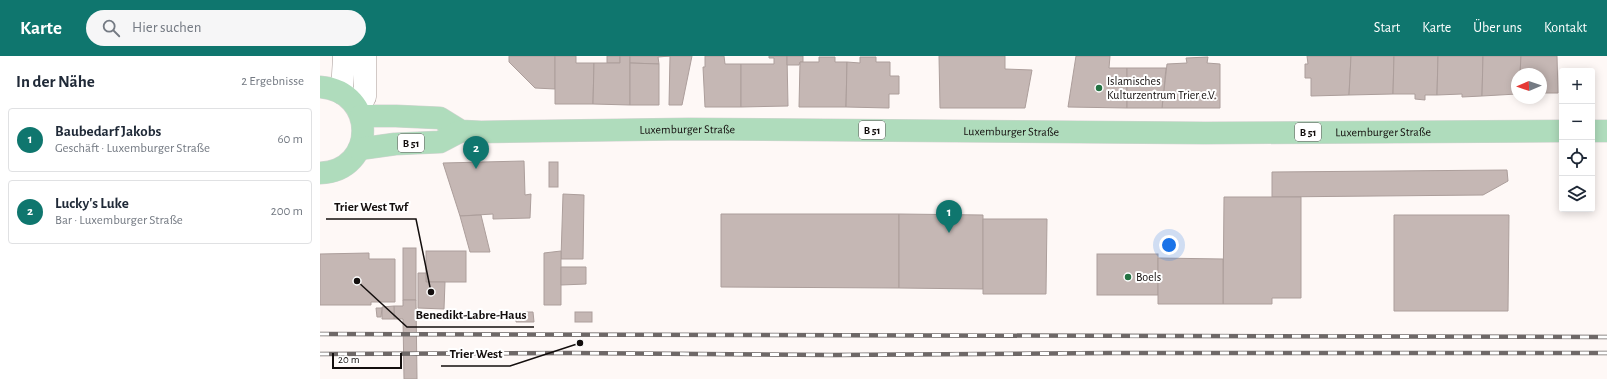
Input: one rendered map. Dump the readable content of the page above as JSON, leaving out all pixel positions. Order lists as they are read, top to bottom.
{
  "streets": {
    "main road": ["Luxemburger Straße", "B 51"]
  },
  "crossings": [
    ["Luxemburger Straße", "B 51"]
  ],
  "places": [
    "Islamisches Kulturzentrum Trier e.V.",
    "Boels",
    "Benedikt-Labre-Haus",
    "Trier West Twf",
    "Trier West"
  ],
  "scale_bar": "20 m",
  "north": "left",
  "page": {
    "header": "Karte",
    "search": "Hier suchen",
    "nav": [
      "Start",
      "Karte",
      "Über uns",
      "Kontakt"
    ],
    "heading": ["In der Nähe", "2 Ergebnisse"],
    "map_buttons": ["+", "−"],
    "list": [
      {
        "mark": "1",
        "name": "Baubedarf Jakobs",
        "note": "Geschäft · Luxemburger Straße",
        "value": "60 m"
      },
      {
        "mark": "2",
        "name": "Lucky's Luke",
        "note": "Bar · Luxemburger Straße",
        "value": "200 m"
      }
    ],
    "pins": ["2", "1"],
    "scale": "20 m"
  }
}
